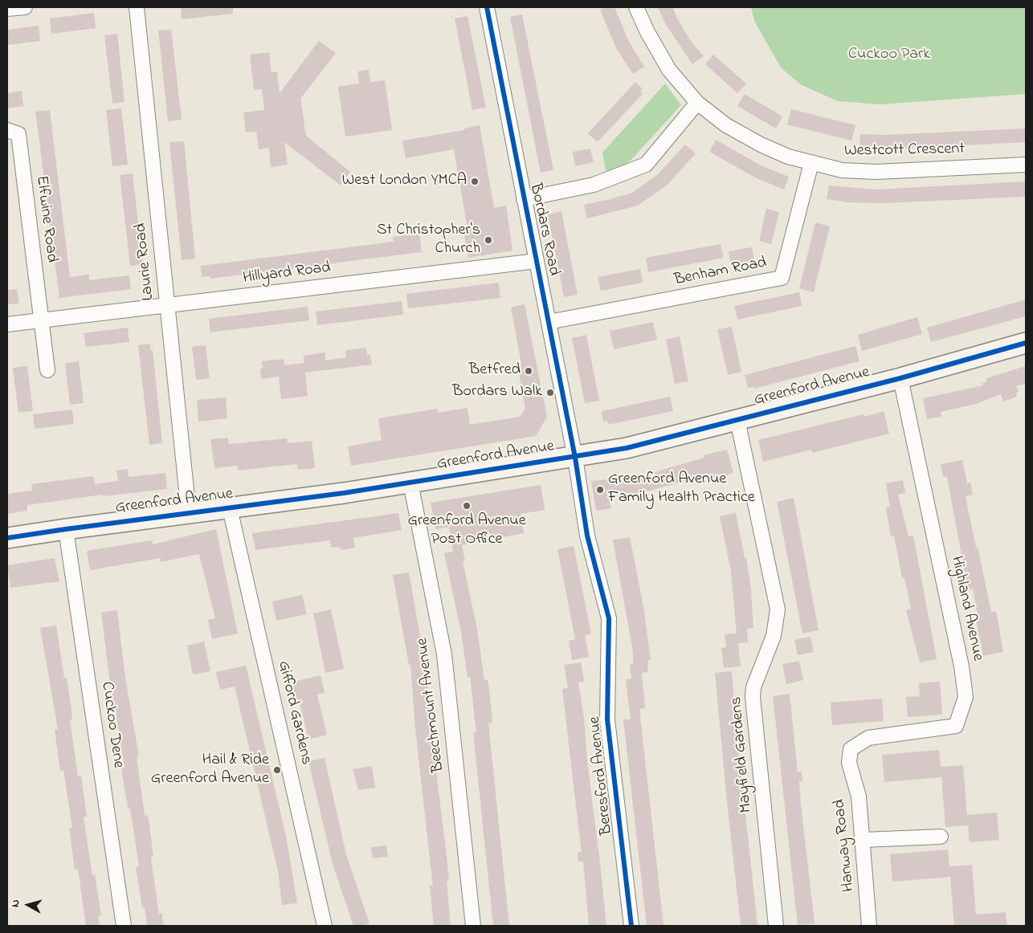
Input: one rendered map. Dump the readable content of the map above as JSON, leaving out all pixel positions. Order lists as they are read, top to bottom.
{
  "streets": {
    "street": [
      "Westcott Crescent",
      "Elfwine Road",
      "Bordars Road",
      "Laurie Road",
      "Benham Road",
      "Hillyard Road",
      "Greenford Avenue",
      "Highland Avenue",
      "Beechmount Avenue",
      "Gifford Gardens",
      "Cuckoo Dene",
      "Mayfield Gardens",
      "Beresford Avenue",
      "Hanway Road"
    ]
  },
  "crossings": [
    ["Westcott Crescent", "Benham Road"],
    ["Elfwine Road", "Hillyard Road"],
    ["Bordars Road", "Benham Road"],
    ["Bordars Road", "Hillyard Road"],
    ["Bordars Road", "Greenford Avenue"],
    ["Bordars Road", "Beresford Avenue"],
    ["Laurie Road", "Hillyard Road"],
    ["Laurie Road", "Greenford Avenue"],
    ["Greenford Avenue", "Highland Avenue"],
    ["Greenford Avenue", "Beechmount Avenue"],
    ["Greenford Avenue", "Gifford Gardens"],
    ["Greenford Avenue", "Cuckoo Dene"],
    ["Greenford Avenue", "Mayfield Gardens"],
    ["Greenford Avenue", "Beresford Avenue"],
    ["Highland Avenue", "Hanway Road"]
  ],
  "parks": ["Cuckoo Park"],
  "places": [
    "West London YMCA",
    "St Christopher's Church",
    "Betfred",
    "Bordars Walk",
    "Greenford Avenue Family Health Practice",
    "Greenford Avenue Post Office",
    "Hail & Ride Greenford Avenue"
  ],
  "north": "left"
}
